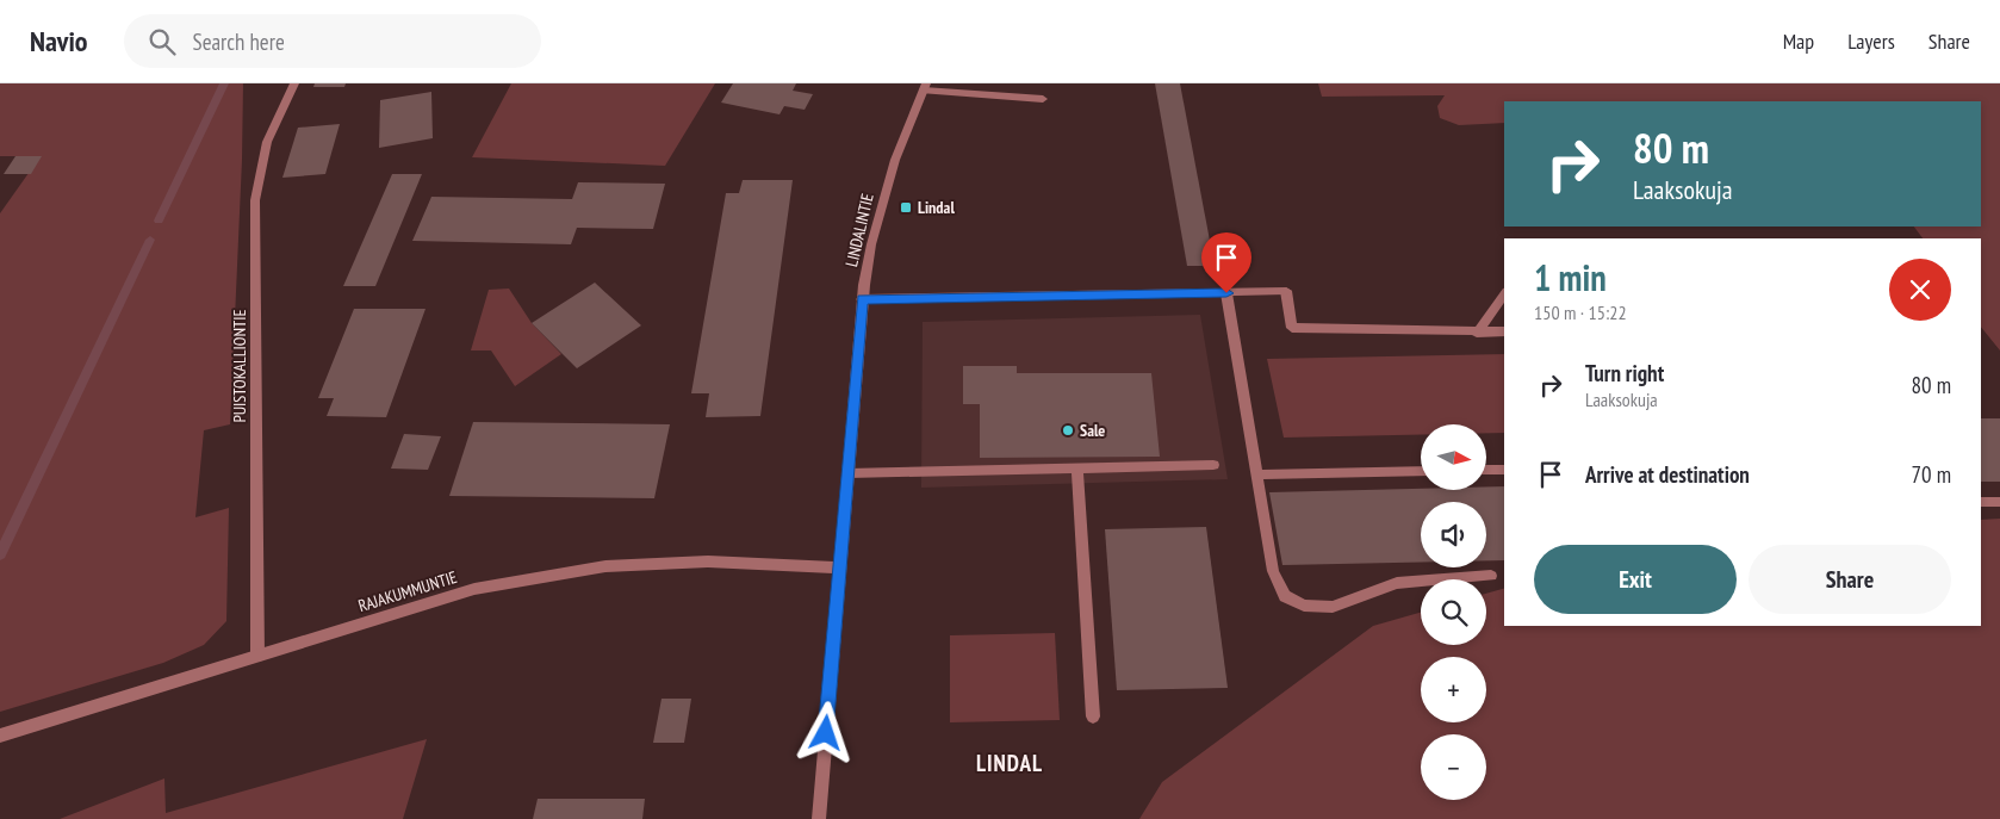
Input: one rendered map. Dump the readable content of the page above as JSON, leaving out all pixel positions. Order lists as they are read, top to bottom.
{
  "streets": {
    "street": ["LINDALINTIE", "PUISTOKALLIONTIE", "RAJAKUMMUNTIE"]
  },
  "crossings": [
    ["LINDALINTIE", "RAJAKUMMUNTIE"],
    ["PUISTOKALLIONTIE", "RAJAKUMMUNTIE"]
  ],
  "districts": ["LINDAL"],
  "places": {
    "transit": ["Lindal"],
    "other": ["Sale"]
  },
  "north": "right",
  "page": {
    "header": "Navio",
    "search": "Search here",
    "nav": ["Map", "Layers", "Share"],
    "turn": ["80 m", "Laaksokuja"],
    "heading": ["1 min", "150 m · 15:22"],
    "list": [
      {
        "name": "Turn right",
        "note": "Laaksokuja",
        "value": "80 m"
      },
      {
        "name": "Arrive at destination",
        "value": "70 m"
      }
    ],
    "map_buttons": ["+", "−"],
    "buttons": ["Exit", "Share"]
  }
}
